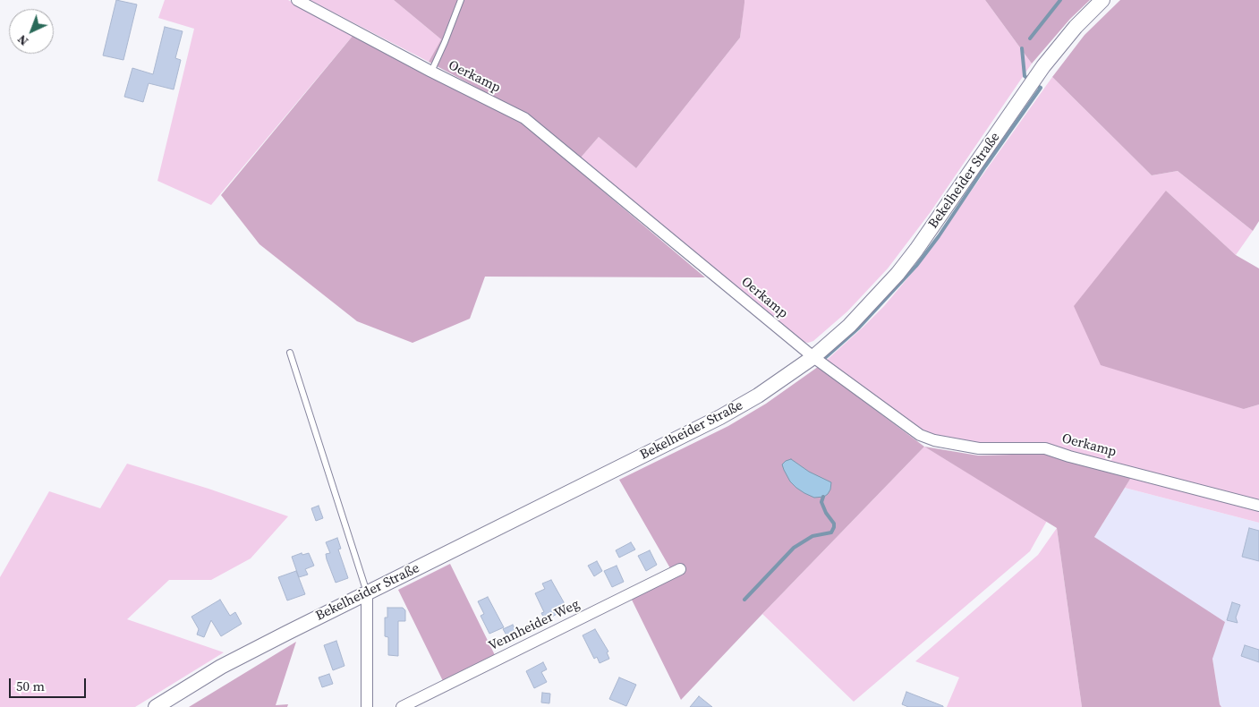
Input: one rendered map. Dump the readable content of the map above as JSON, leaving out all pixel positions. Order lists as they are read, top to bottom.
{
  "streets": {
    "street": ["Oerkamp", "Bekelheider Straße", "Vennheider Weg"]
  },
  "crossings": [
    ["Oerkamp", "Bekelheider Straße"]
  ],
  "scale_bar": "50 m",
  "north": "bottom left"
}
